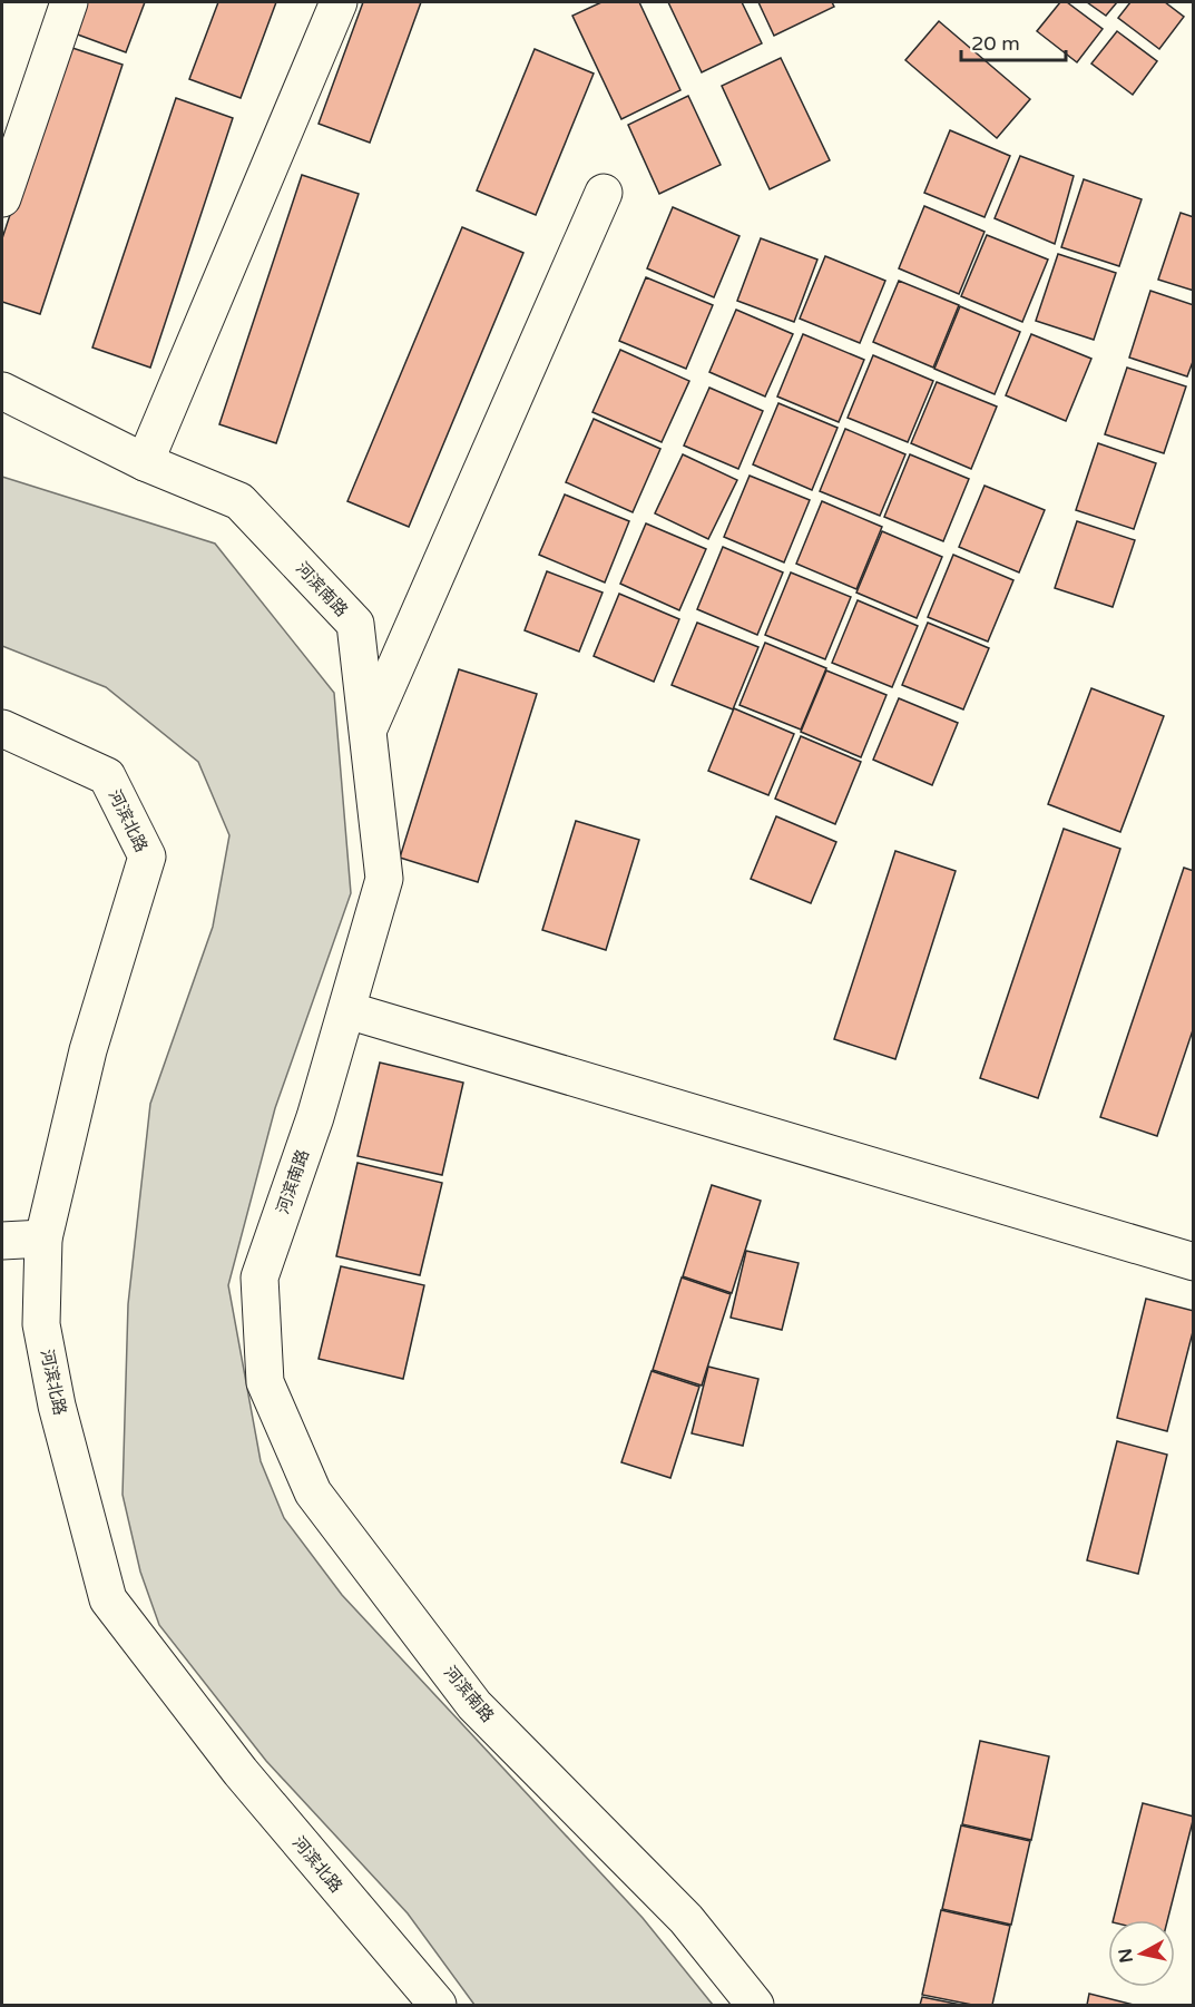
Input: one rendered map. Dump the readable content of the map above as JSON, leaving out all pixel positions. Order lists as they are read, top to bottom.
{
  "streets": {
    "street": ["河滨南路", "河滨北路"]
  },
  "scale_bar": "20 m",
  "north": "left"
}
